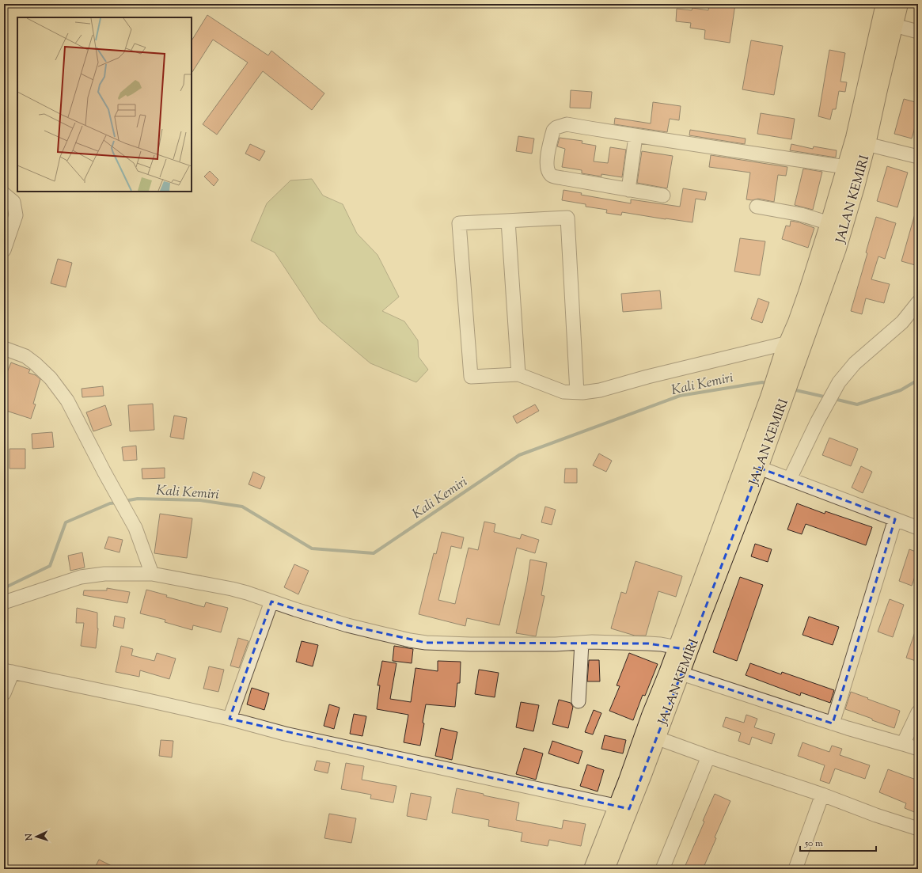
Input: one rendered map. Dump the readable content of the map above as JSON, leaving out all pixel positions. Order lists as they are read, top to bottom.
{
  "streets": {
    "highway": ["JALAN KEMIRI"]
  },
  "water": ["Kali Kemiri"],
  "scale_bar": "50 m",
  "north": "left"
}
